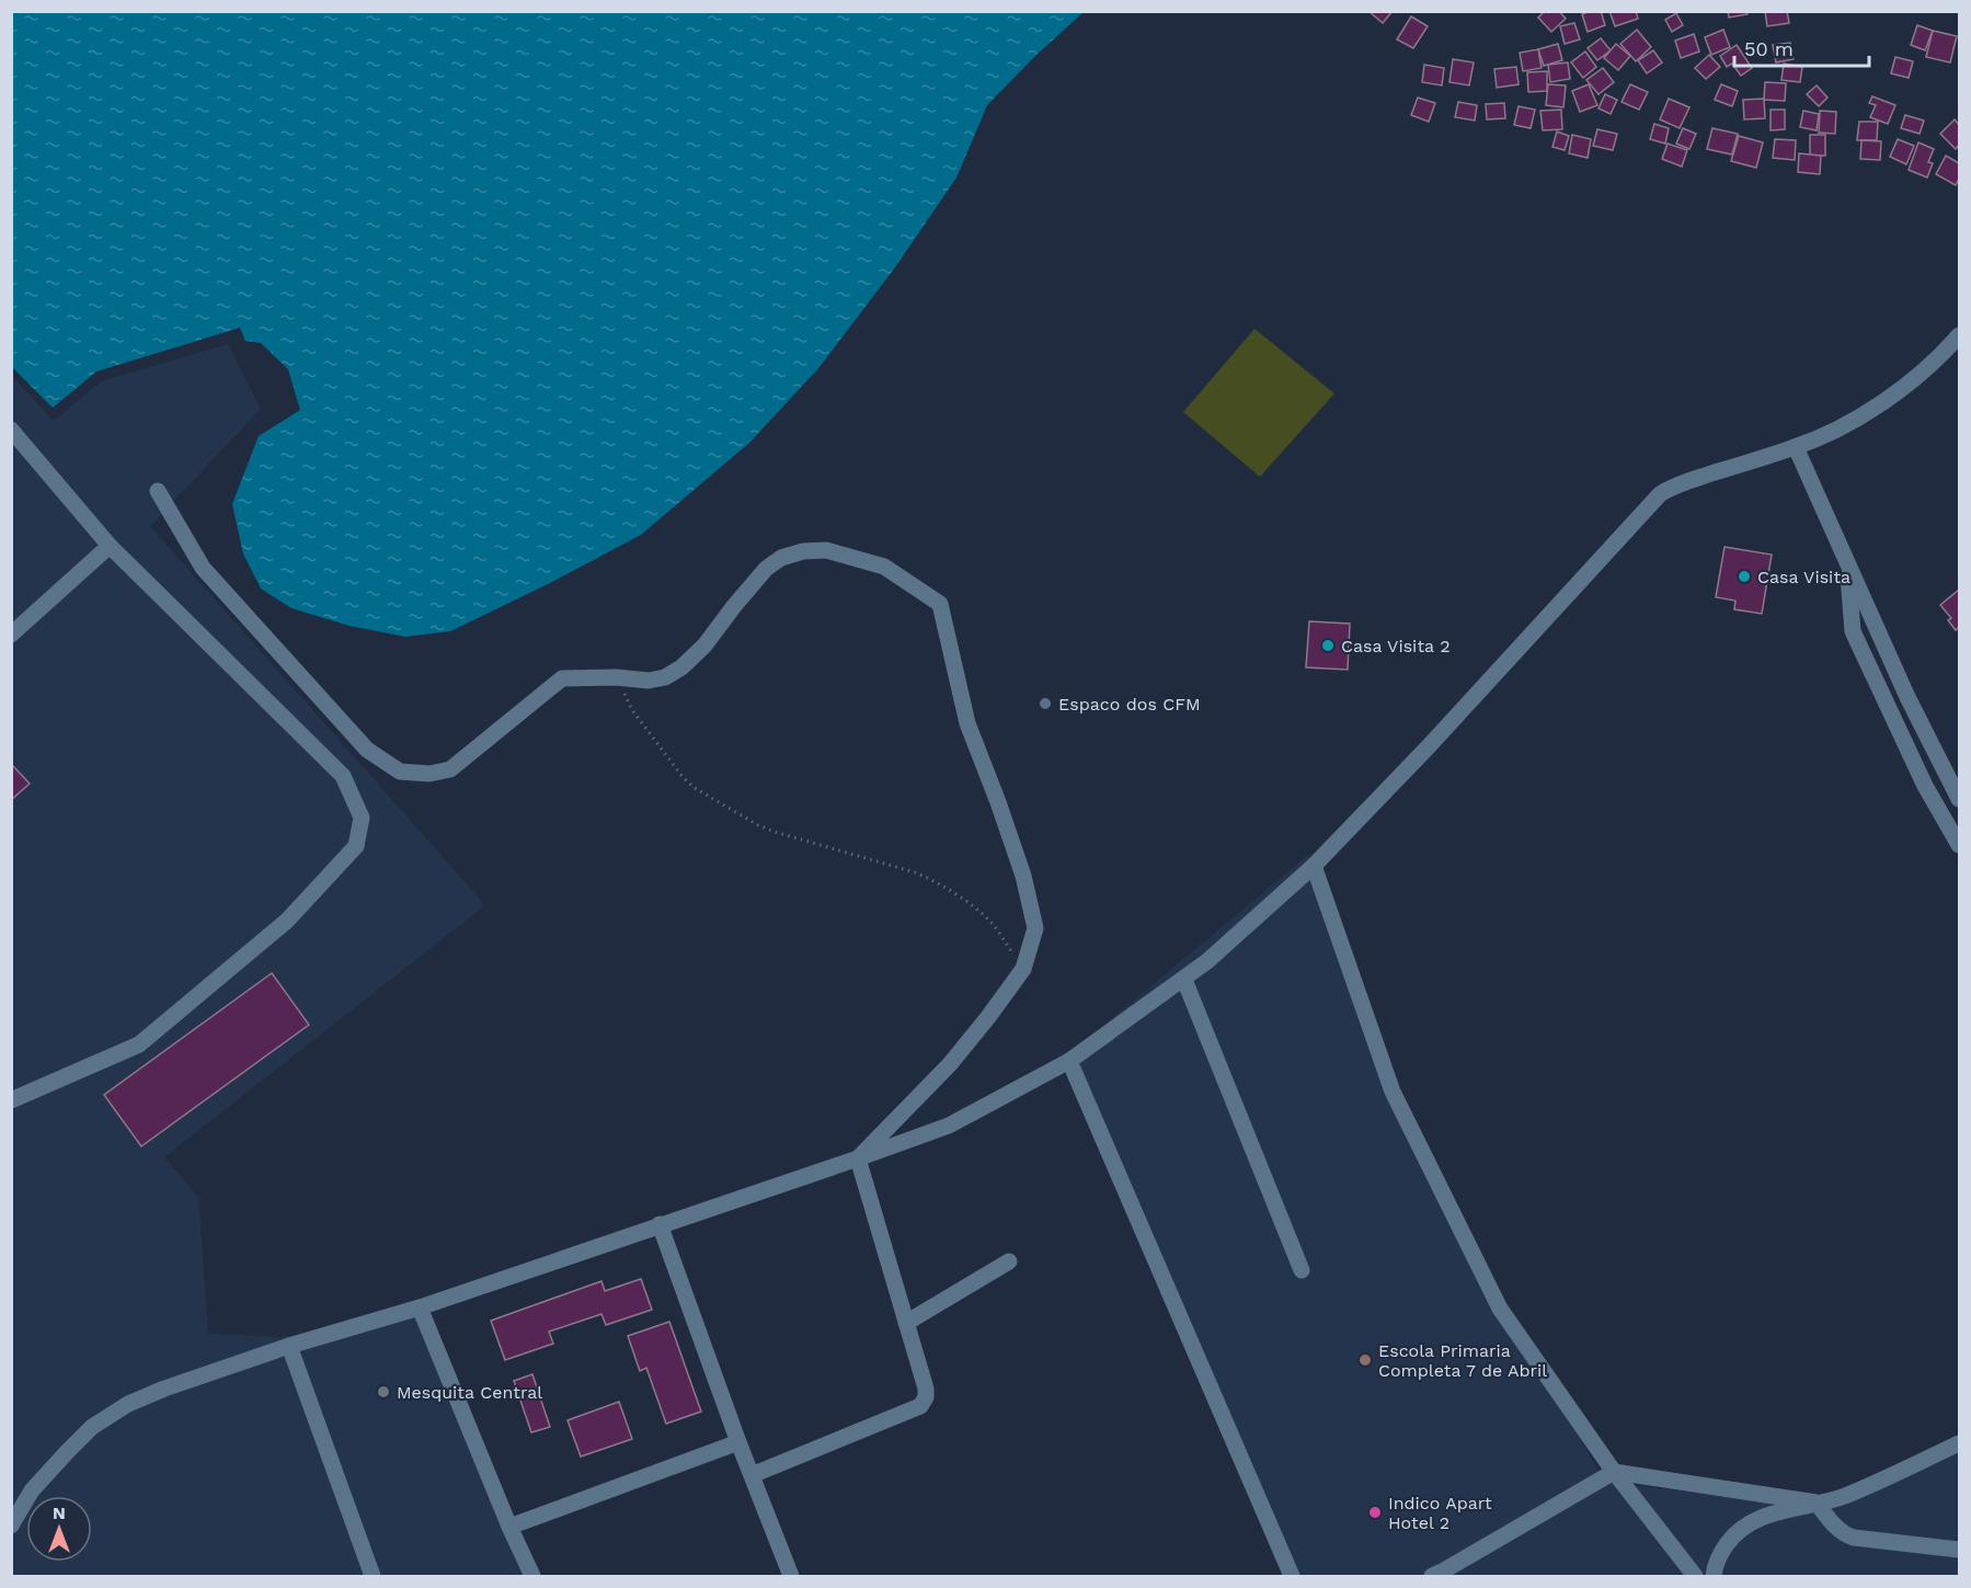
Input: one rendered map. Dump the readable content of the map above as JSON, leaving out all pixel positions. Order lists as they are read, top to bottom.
{
  "places": [
    "Casa Visita",
    "Casa Visita 2",
    "Espaco dos CFM",
    "Escola Primaria Completa 7 de Abril",
    "Mesquita Central",
    "Indico Apart Hotel 2"
  ],
  "scale_bar": "50 m",
  "north": "top"
}
